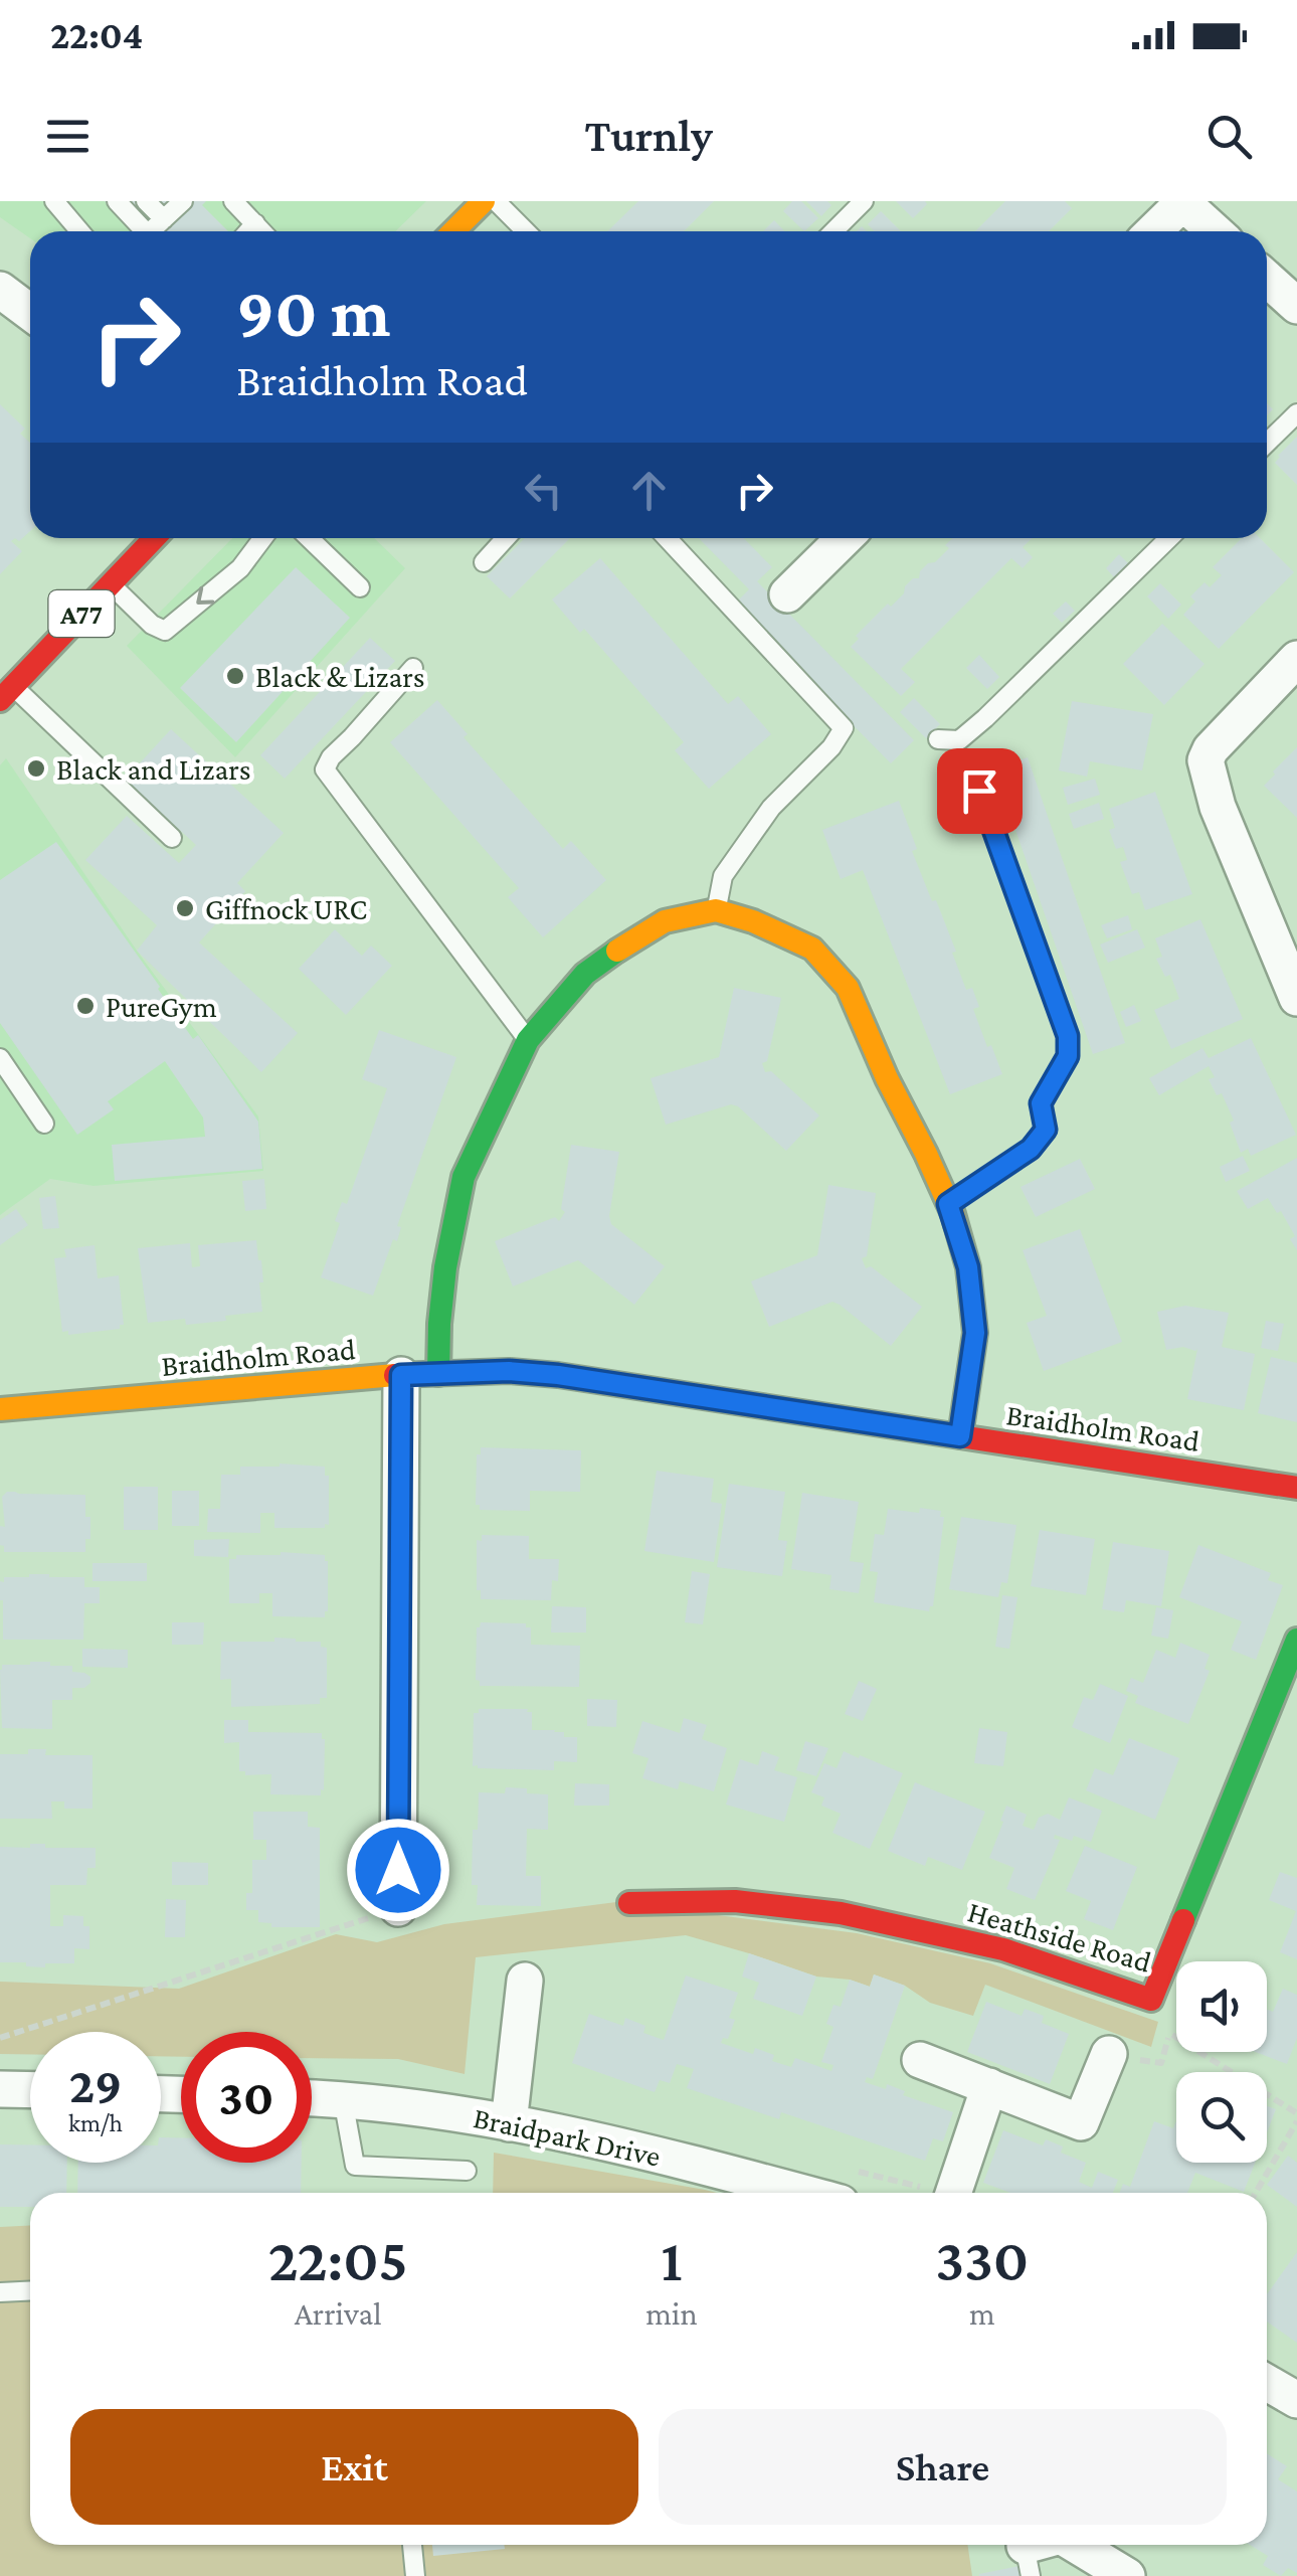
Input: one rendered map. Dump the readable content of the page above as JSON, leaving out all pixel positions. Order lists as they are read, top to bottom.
{
  "streets": {
    "street": [
      "A77",
      "Braidholm Road",
      "Heathside Road",
      "Braidpark Drive"
    ]
  },
  "places": [
    "Black & Lizars",
    "Black and Lizars",
    "Giffnock URC",
    "PureGym"
  ],
  "page": {
    "status": "22:04",
    "header": "Turnly",
    "turn": ["90 m", "Braidholm Road"],
    "speed": "29 km/h",
    "limit": "30",
    "eta": [
      "22:05",
      "Arrival",
      "1",
      "min",
      "330",
      "m"
    ],
    "buttons": ["Exit", "Share"]
  }
}
